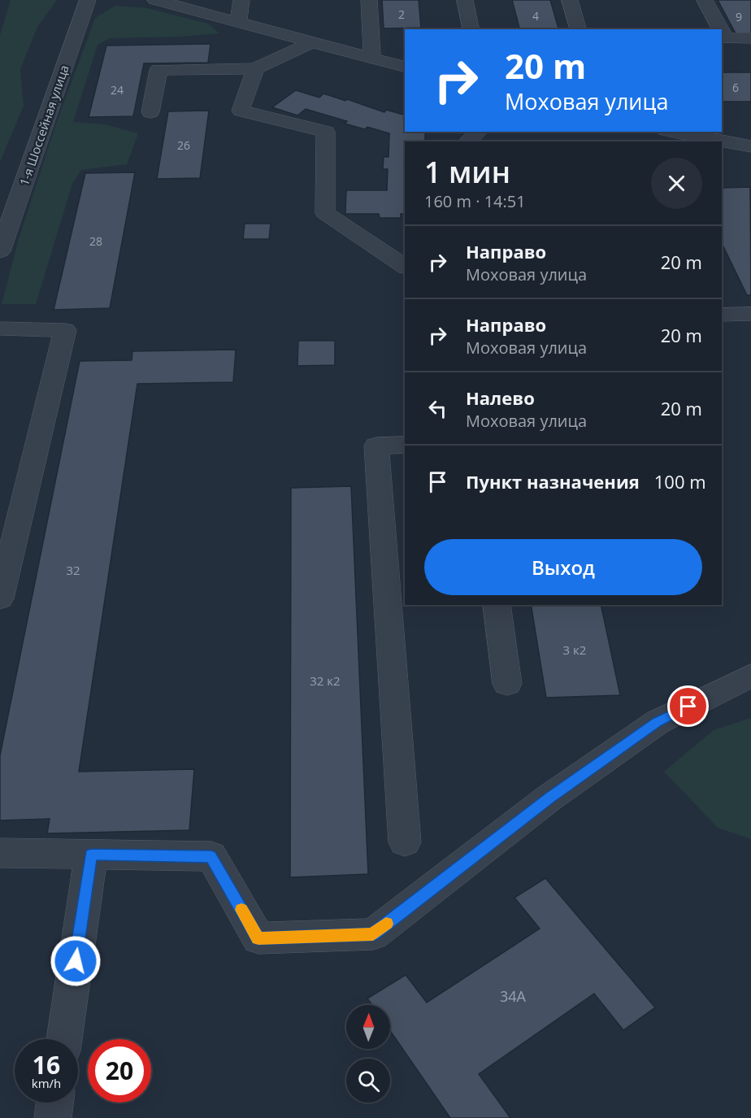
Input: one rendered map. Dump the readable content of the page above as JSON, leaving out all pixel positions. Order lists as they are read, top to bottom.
{
  "streets": {
    "street": ["1-я Шоссейная улица"]
  },
  "house_numbers": [
    "2",
    "4",
    "9",
    "6",
    "24",
    "26",
    "28",
    "32",
    "3 к2",
    "32 к2",
    "34А"
  ],
  "north": "top",
  "page": {
    "turn": ["20 m", "Моховая улица"],
    "heading": ["1 мин", "160 m · 14:51"],
    "list": [
      {
        "name": "Направо",
        "note": "Моховая улица",
        "value": "20 m"
      },
      {
        "name": "Направо",
        "note": "Моховая улица",
        "value": "20 m"
      },
      {
        "name": "Налево",
        "note": "Моховая улица",
        "value": "20 m"
      },
      {
        "name": "Пункт назначения",
        "value": "100 m"
      }
    ],
    "buttons": "Выход",
    "speed": "16 km/h",
    "limit": "20"
  }
}
